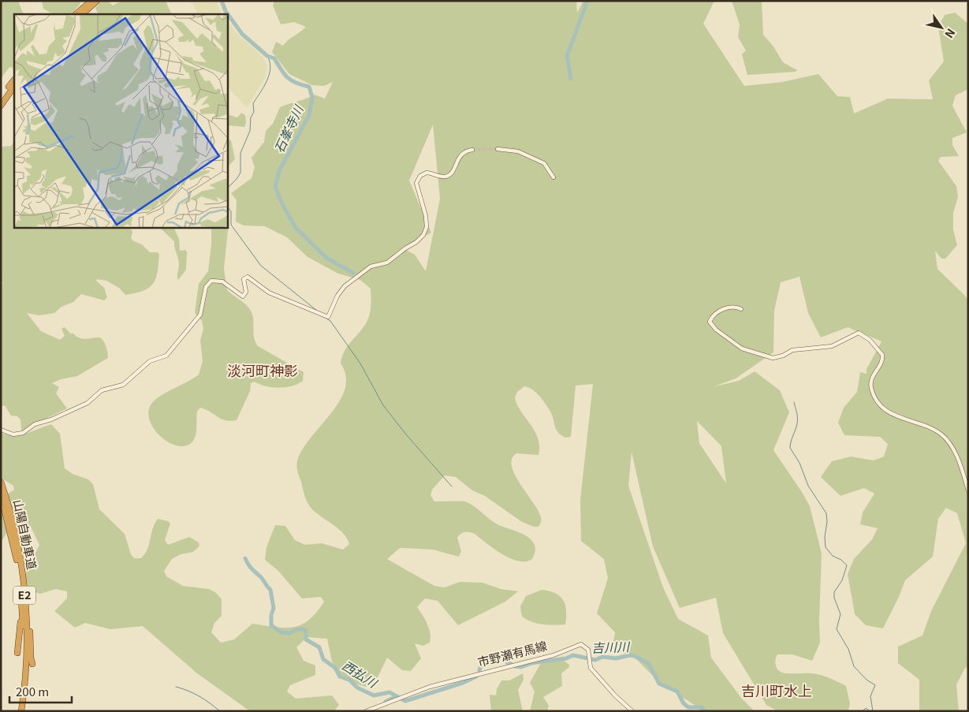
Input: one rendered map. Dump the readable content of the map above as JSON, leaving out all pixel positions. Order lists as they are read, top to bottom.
{
  "streets": {
    "highway": ["山陽自動車道", "E2"],
    "street": ["市野瀬有馬線"]
  },
  "districts": ["淡河町神影", "吉川町水上"],
  "water": ["石峯寺川", "吉川川", "西払川"],
  "scale_bar": "200 m",
  "north": "bottom right"
}
